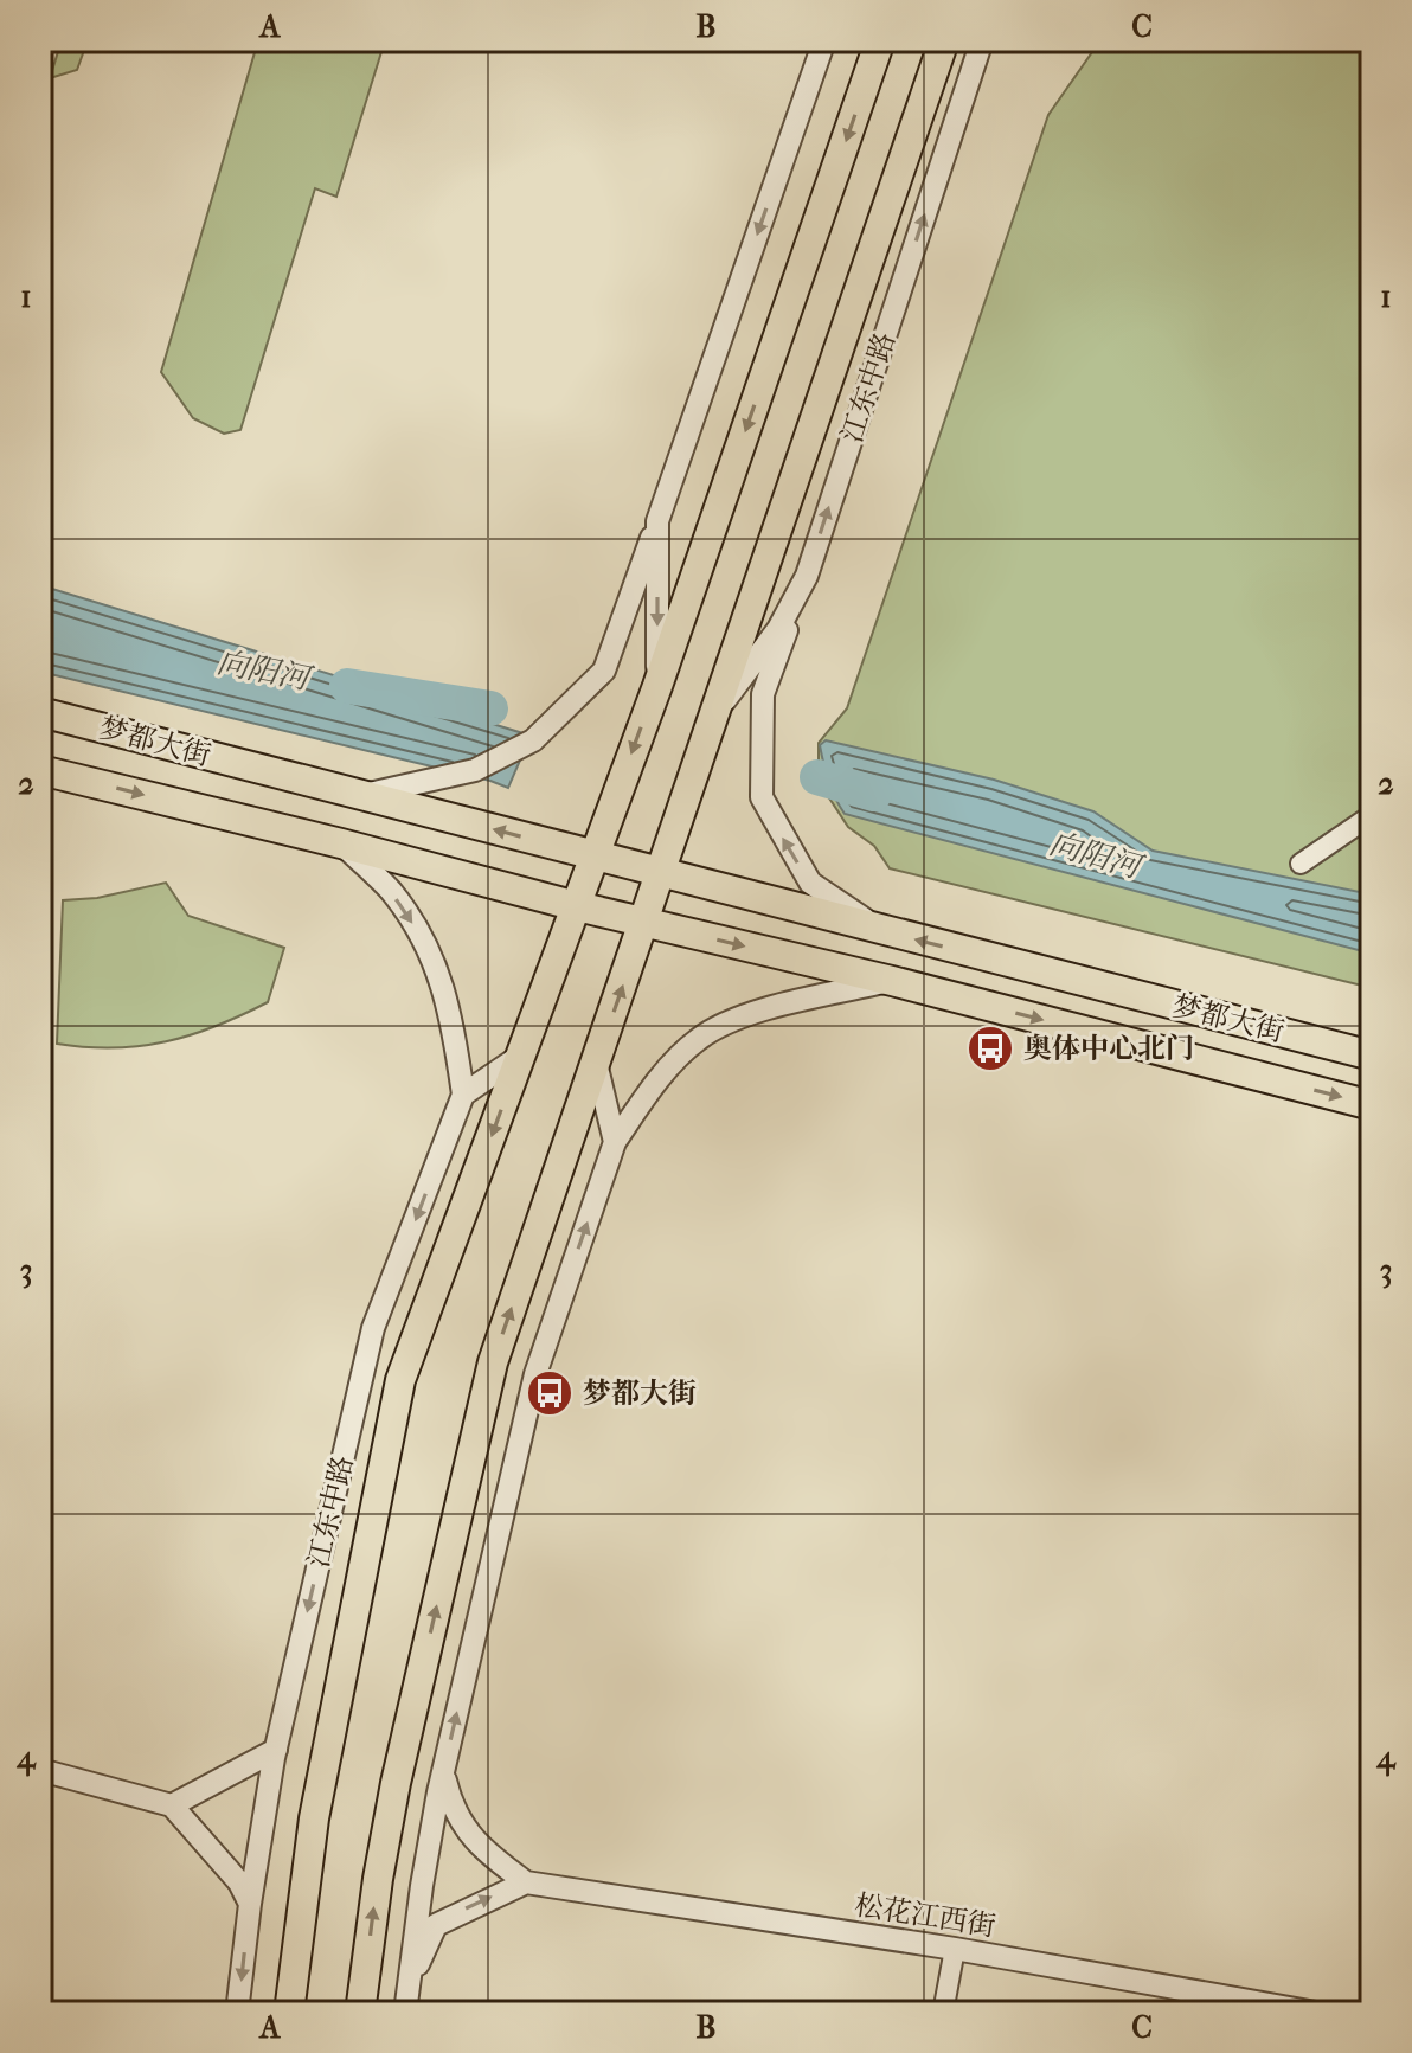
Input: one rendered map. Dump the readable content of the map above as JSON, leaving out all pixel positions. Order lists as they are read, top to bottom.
{
  "streets": {
    "main road": ["江东中路", "梦都大街"],
    "street": ["松花江西街"]
  },
  "crossings": [
    ["江东中路", "梦都大街"]
  ],
  "water": ["向阳河"],
  "places": {
    "bus stop": ["奥体中心北门", "梦都大街"]
  },
  "grid": {
    "columns": ["A", "B", "C"],
    "rows": [
      "1",
      "2",
      "3",
      "4"
    ]
  }
}
